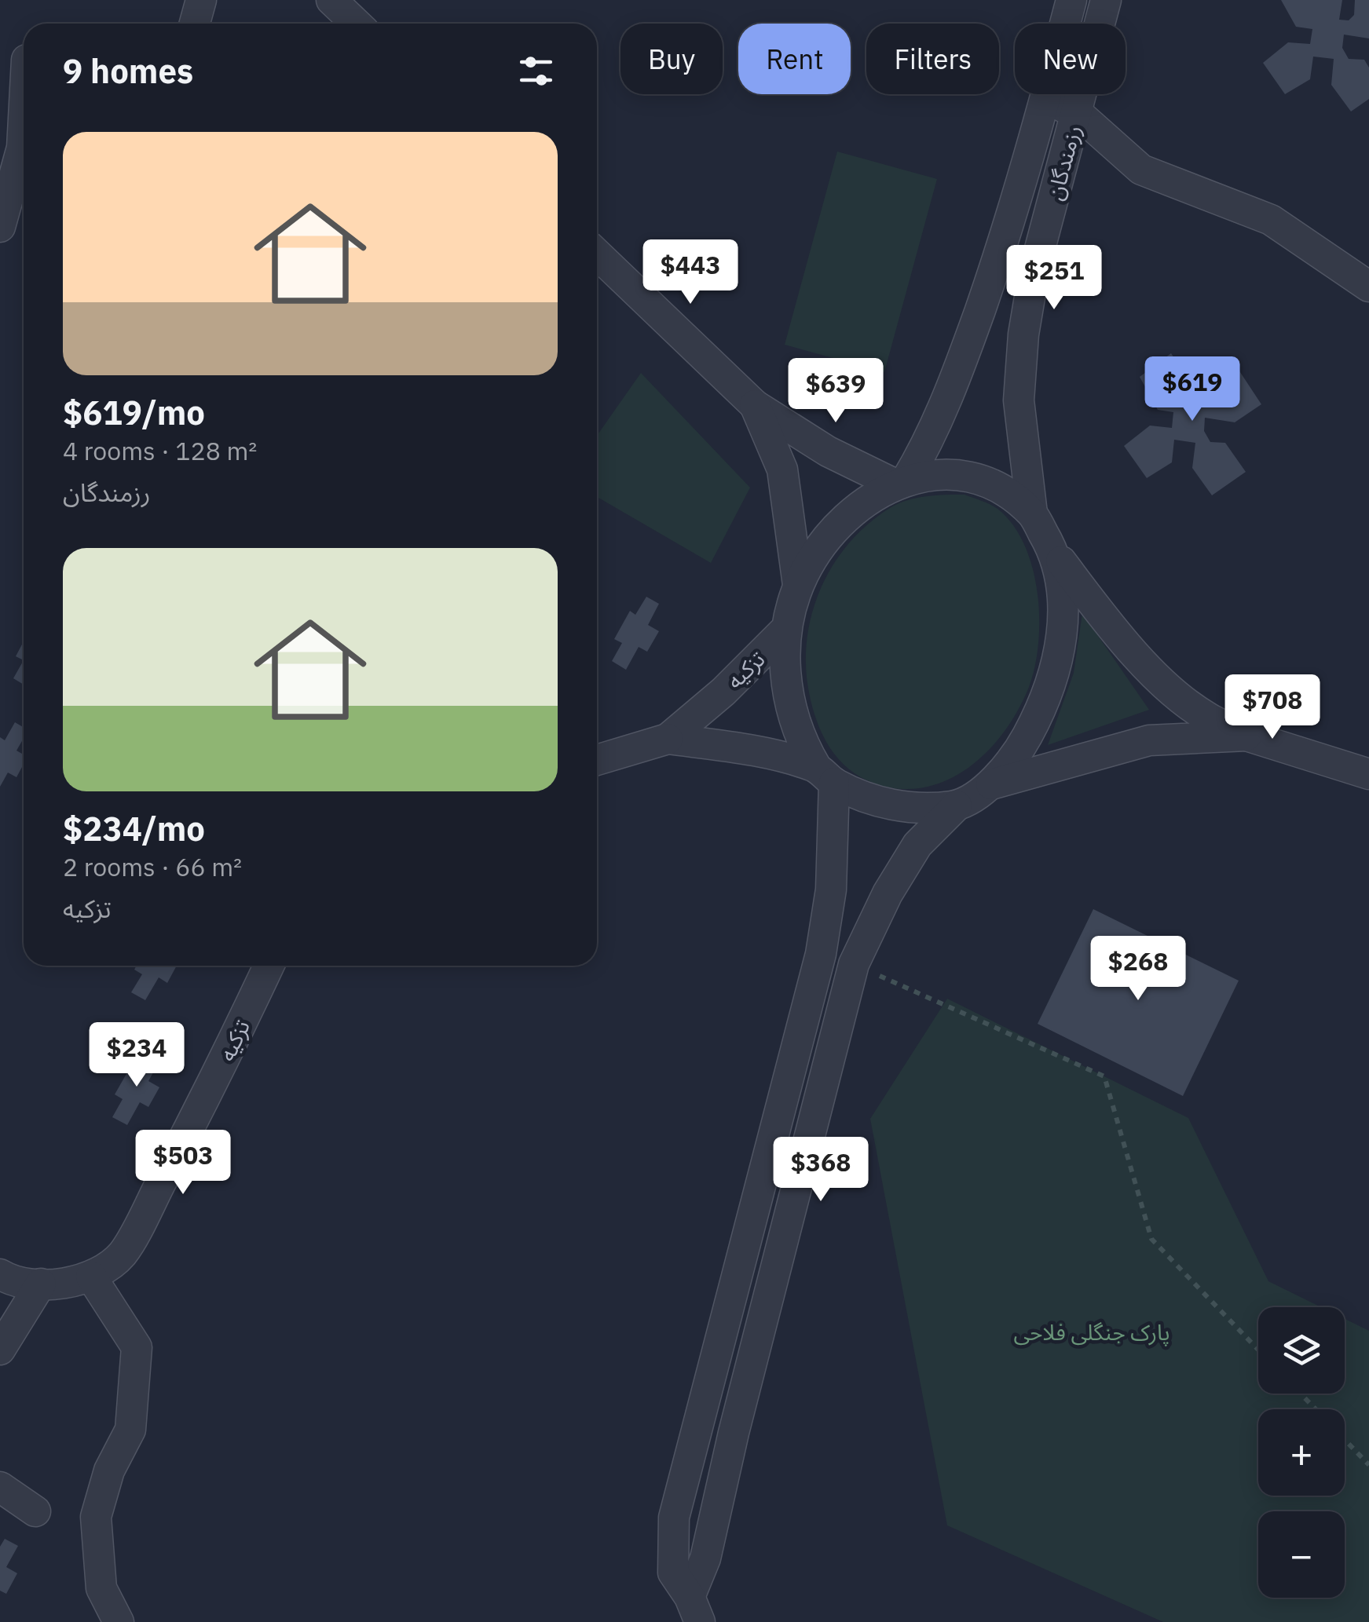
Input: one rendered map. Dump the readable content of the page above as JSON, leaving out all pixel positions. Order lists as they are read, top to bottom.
{
  "streets": {
    "street": ["رزمندگان", "تزکیه"]
  },
  "parks": ["پارک جنگلی فلاحی"],
  "page": {
    "chip": [
      "Buy",
      "Rent",
      "Filters",
      "New"
    ],
    "heading": "9 homes",
    "list": [
      {
        "name": "$619/mo",
        "note": "4 rooms · 128 m² · رزمندگان"
      },
      {
        "name": "$234/mo",
        "note": "2 rooms · 66 m² · تزکیه"
      }
    ],
    "price": [
      "$443",
      "$251",
      "$619",
      "$639",
      "$708",
      "$268",
      "$234",
      "$503",
      "$368"
    ],
    "map_buttons": ["+", "−"]
  }
}
